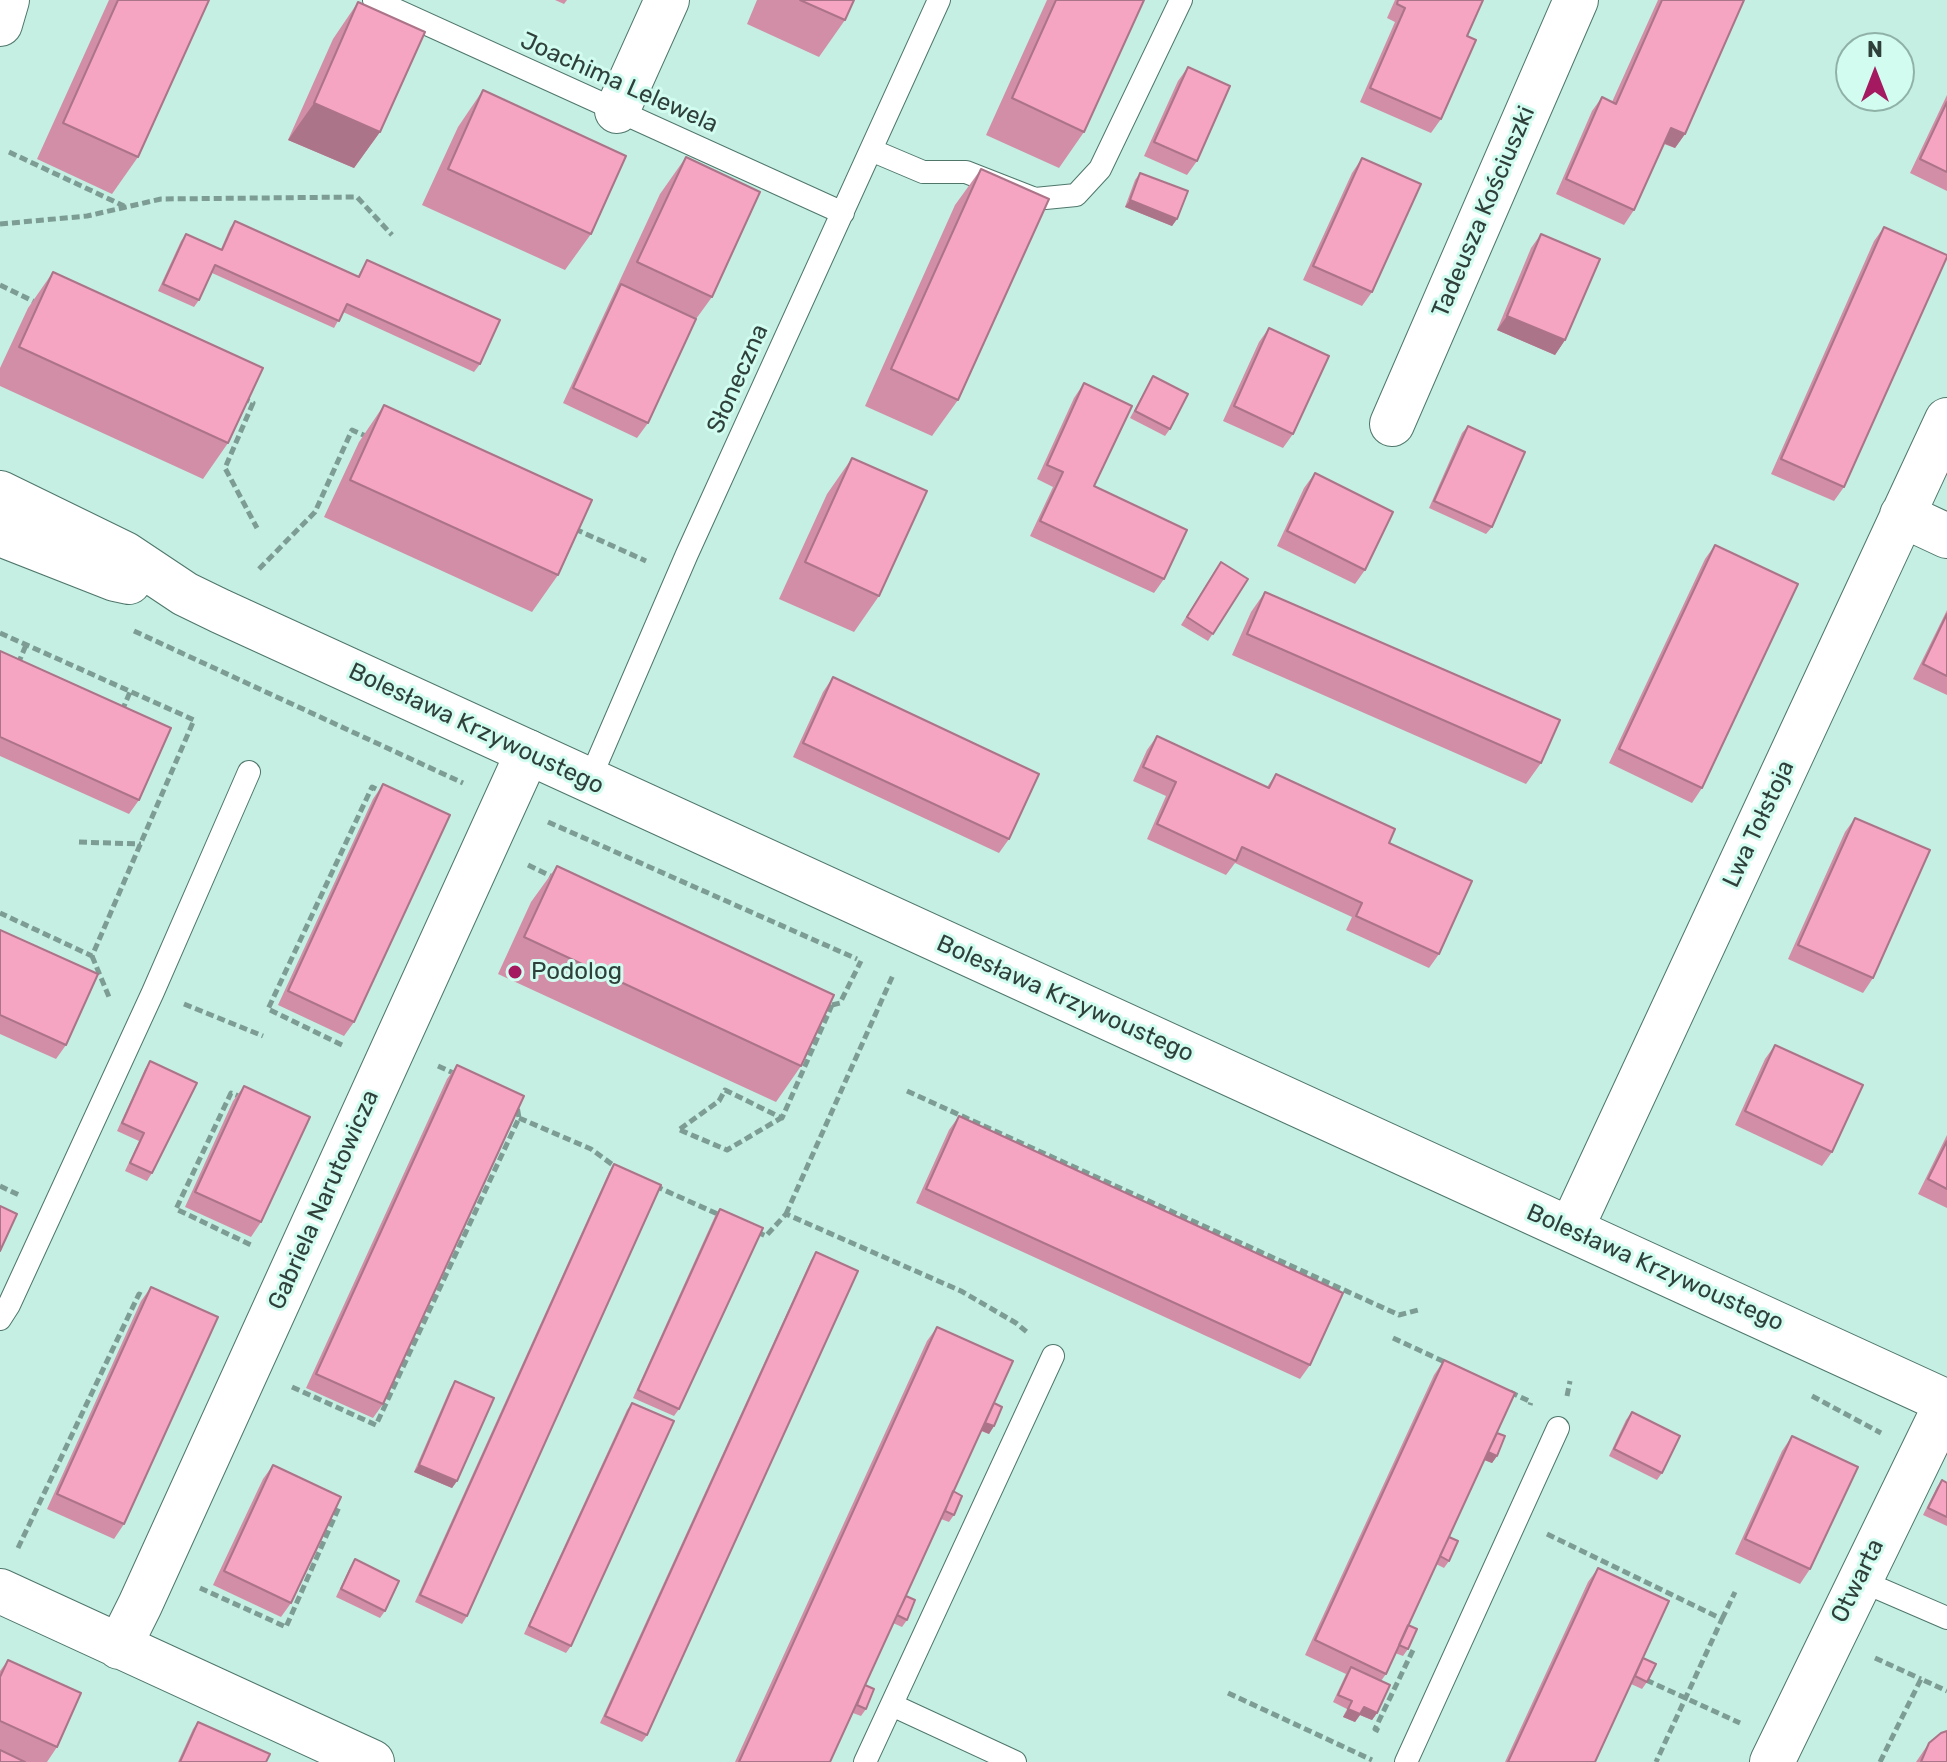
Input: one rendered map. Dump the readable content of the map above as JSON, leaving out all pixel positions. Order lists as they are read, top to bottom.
{
  "streets": {
    "street": [
      "Tadeusza Kościuszki",
      "Bolesława Krzywoustego",
      "Lwa Tołstoja",
      "Gabriela Narutowicza",
      "Otwarta"
    ],
    "lane": ["Joachima Lelewela", "Słoneczna"]
  },
  "crossings": [
    ["Joachima Lelewela", "Słoneczna"],
    ["Słoneczna", "Bolesława Krzywoustego"],
    ["Bolesława Krzywoustego", "Lwa Tołstoja"],
    ["Bolesława Krzywoustego", "Gabriela Narutowicza"],
    ["Bolesława Krzywoustego", "Otwarta"]
  ],
  "places": ["Podolog"],
  "north": "top"
}
